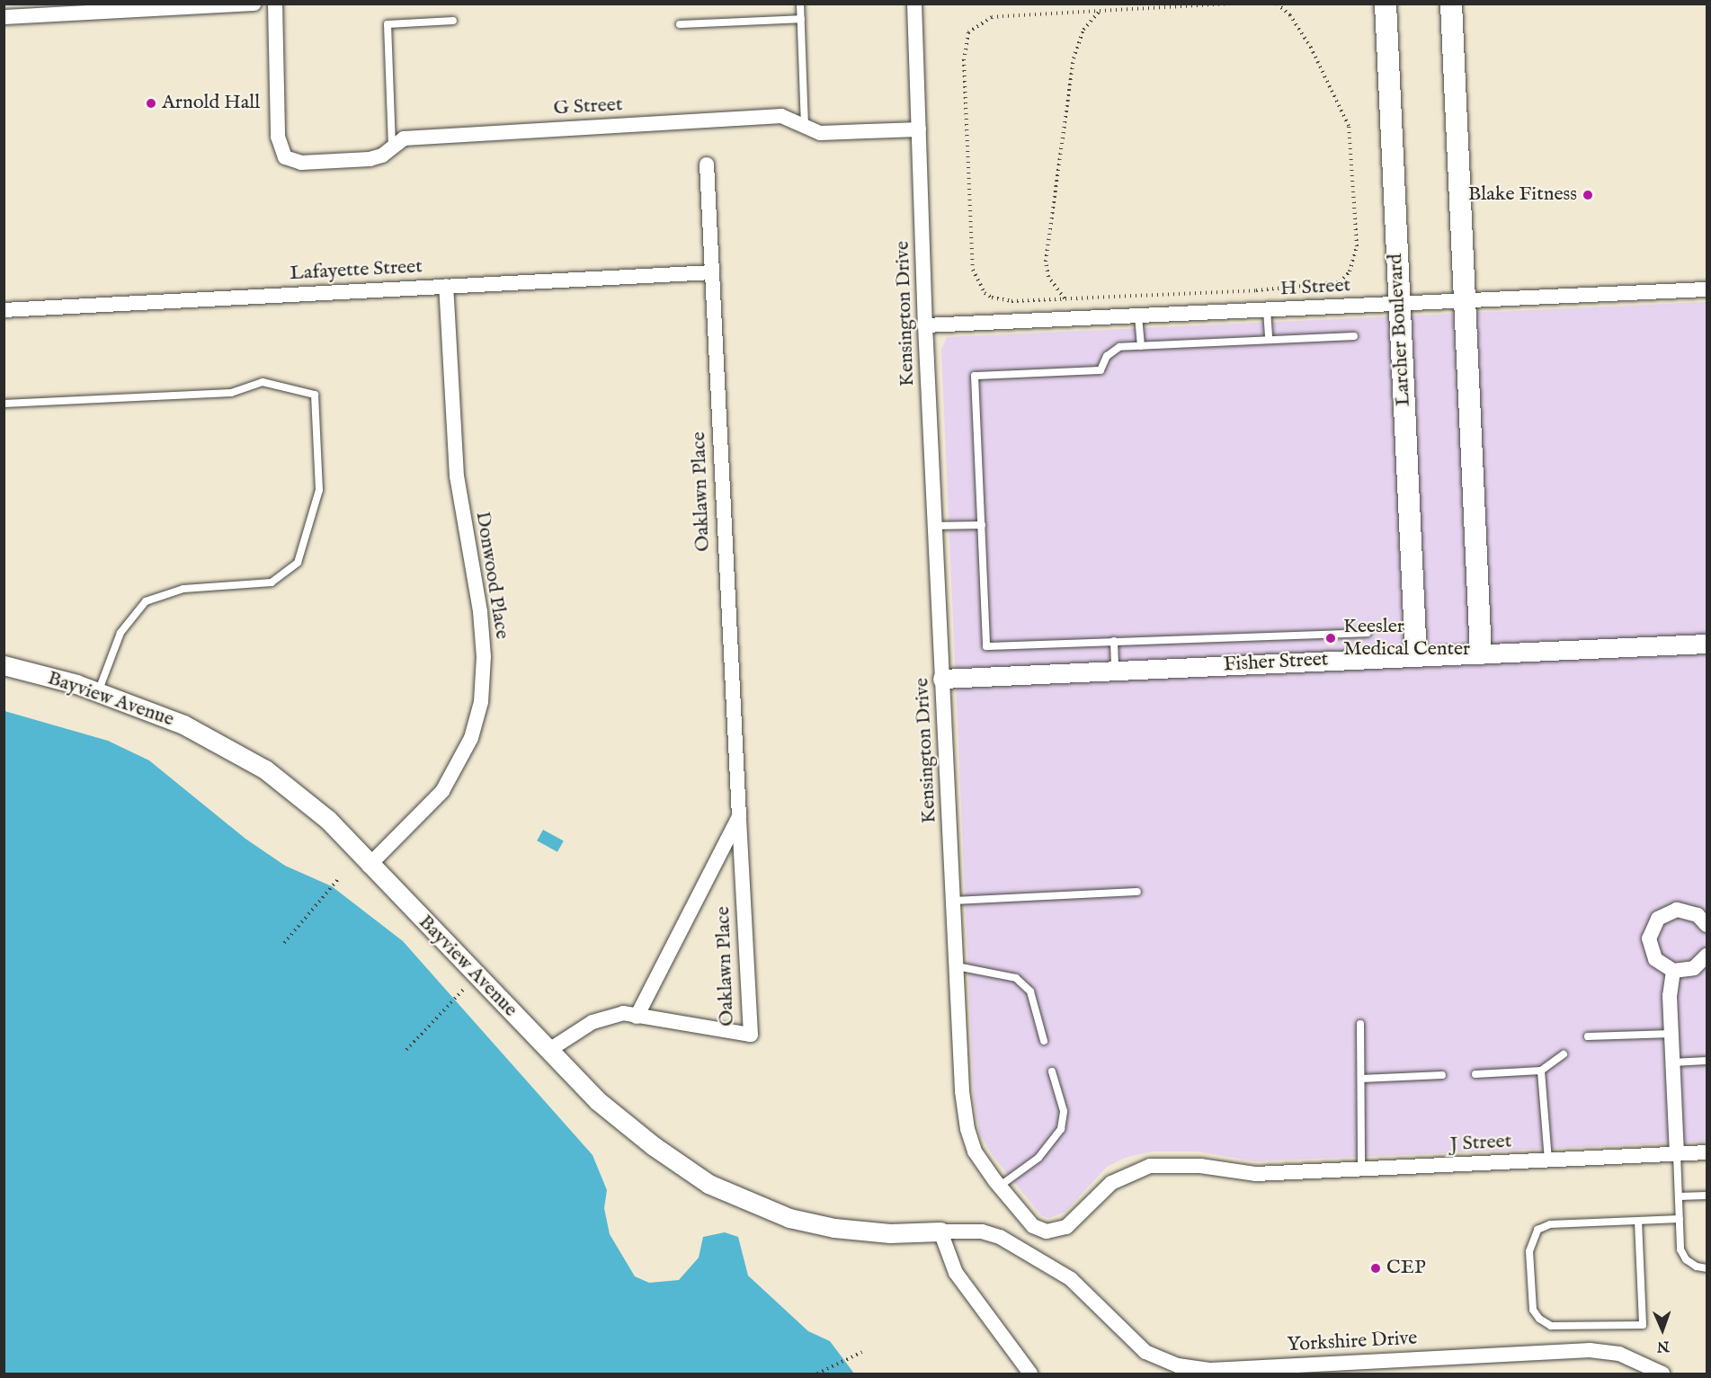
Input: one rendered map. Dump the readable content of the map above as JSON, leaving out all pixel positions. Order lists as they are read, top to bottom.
{
  "streets": {
    "main road": ["Larcher Boulevard"],
    "street": [
      "G Street",
      "Lafayette Street",
      "H Street",
      "Kensington Drive",
      "Oaklawn Place",
      "Donwood Place",
      "Fisher Street",
      "Bayview Avenue",
      "J Street",
      "Yorkshire Drive"
    ]
  },
  "crossings": [
    ["G Street", "Kensington Drive"],
    ["Lafayette Street", "Oaklawn Place"],
    ["Lafayette Street", "Donwood Place"],
    ["H Street", "Kensington Drive"],
    ["H Street", "Larcher Boulevard"],
    ["Kensington Drive", "Fisher Street"],
    ["Kensington Drive", "J Street"],
    ["Larcher Boulevard", "Fisher Street"],
    ["Oaklawn Place", "Bayview Avenue"],
    ["Donwood Place", "Bayview Avenue"],
    ["Bayview Avenue", "Yorkshire Drive"]
  ],
  "places": [
    "Arnold Hall",
    "Blake Fitness",
    "Keesler Medical Center",
    "CEP"
  ],
  "north": "bottom"
}
